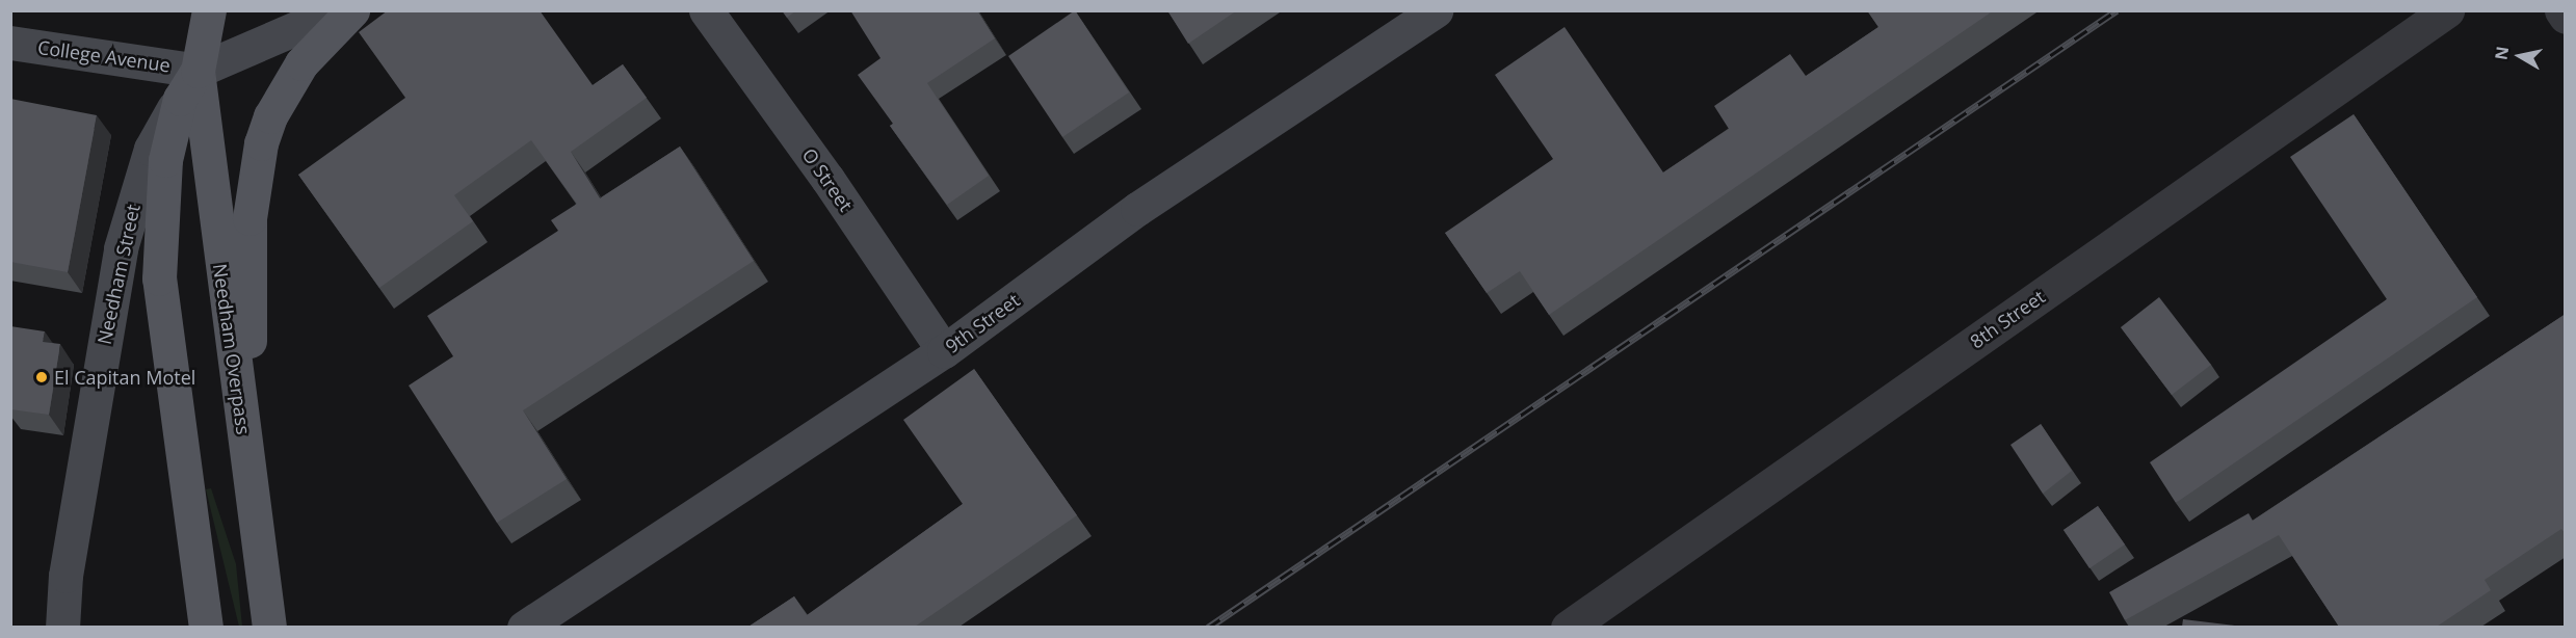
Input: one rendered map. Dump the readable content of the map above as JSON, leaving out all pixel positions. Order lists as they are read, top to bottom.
{
  "streets": {
    "main road": ["Needham Street", "Needham Overpass"],
    "street": [
      "College Avenue",
      "O Street",
      "8th Street",
      "9th Street"
    ]
  },
  "crossings": [
    ["College Avenue", "Needham Street"],
    ["College Avenue", "Needham Overpass"],
    ["O Street", "9th Street"],
    ["Needham Street", "Needham Overpass"]
  ],
  "places": ["El Capitan Motel"],
  "north": "left"
}
